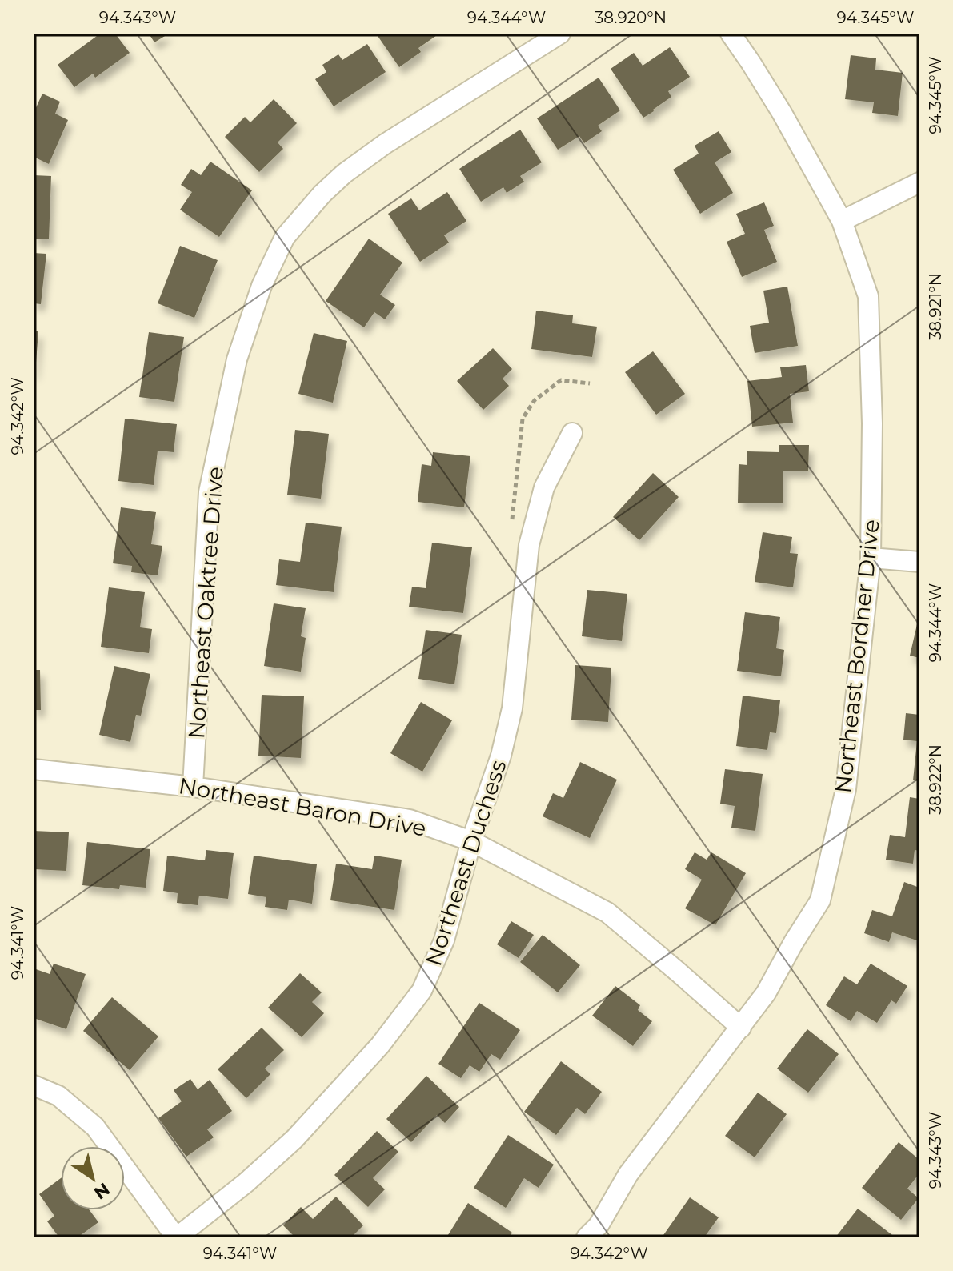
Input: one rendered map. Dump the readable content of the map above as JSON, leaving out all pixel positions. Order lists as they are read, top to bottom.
{
  "streets": {
    "street": [
      "Northeast Oaktree Drive",
      "Northeast Bordner Drive",
      "Northeast Baron Drive",
      "Northeast Duchess"
    ]
  },
  "crossings": [
    ["Northeast Oaktree Drive", "Northeast Baron Drive"],
    ["Northeast Bordner Drive", "Northeast Baron Drive"],
    ["Northeast Baron Drive", "Northeast Duchess"]
  ],
  "north": "bottom right",
  "coordinates": [
    "94.343°W",
    "94.344°W",
    "38.920°N",
    "94.345°W",
    "38.921°N",
    "94.342°W",
    "38.922°N",
    "94.341°W"
  ]
}
